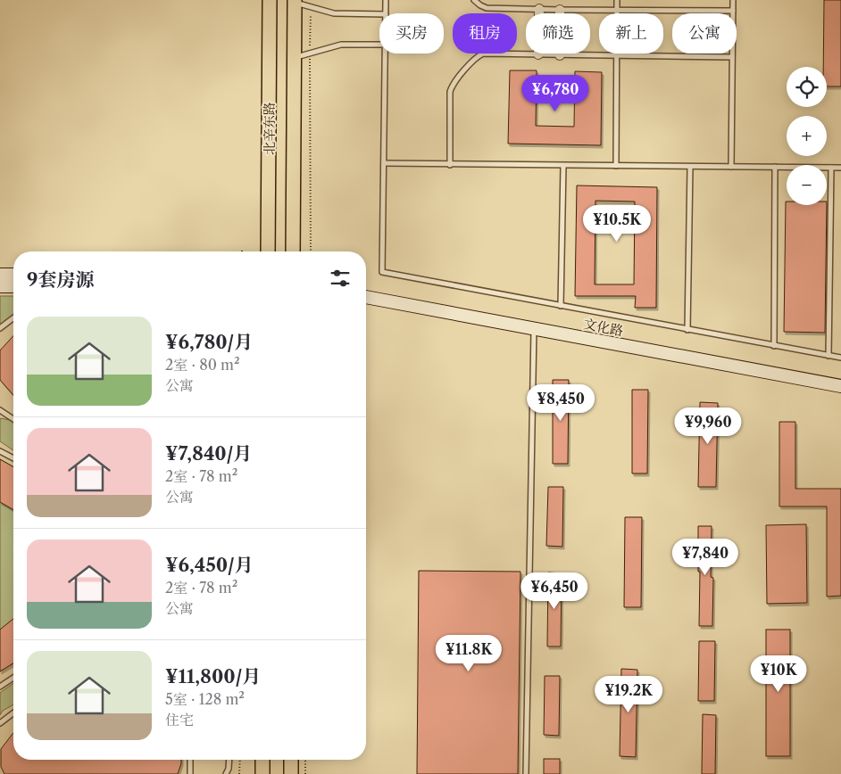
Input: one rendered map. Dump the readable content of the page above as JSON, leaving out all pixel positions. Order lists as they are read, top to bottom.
{
  "streets": {
    "main road": ["北辛东路"],
    "street": ["文化路"]
  },
  "page": {
    "chip": [
      "买房",
      "租房",
      "筛选",
      "新上",
      "公寓"
    ],
    "map_buttons": ["+", "−"],
    "price": [
      "¥6,780",
      "¥10.5K",
      "¥8,450",
      "¥9,960",
      "¥7,840",
      "¥6,450",
      "¥11.8K",
      "¥10K",
      "¥19.2K"
    ],
    "heading": "9套房源",
    "list": [
      {
        "name": "¥6,780/月",
        "note": "2室 · 80 m² · 公寓"
      },
      {
        "name": "¥7,840/月",
        "note": "2室 · 78 m² · 公寓"
      },
      {
        "name": "¥6,450/月",
        "note": "2室 · 78 m² · 公寓"
      },
      {
        "name": "¥11,800/月",
        "note": "5室 · 128 m² · 住宅"
      }
    ]
  }
}
